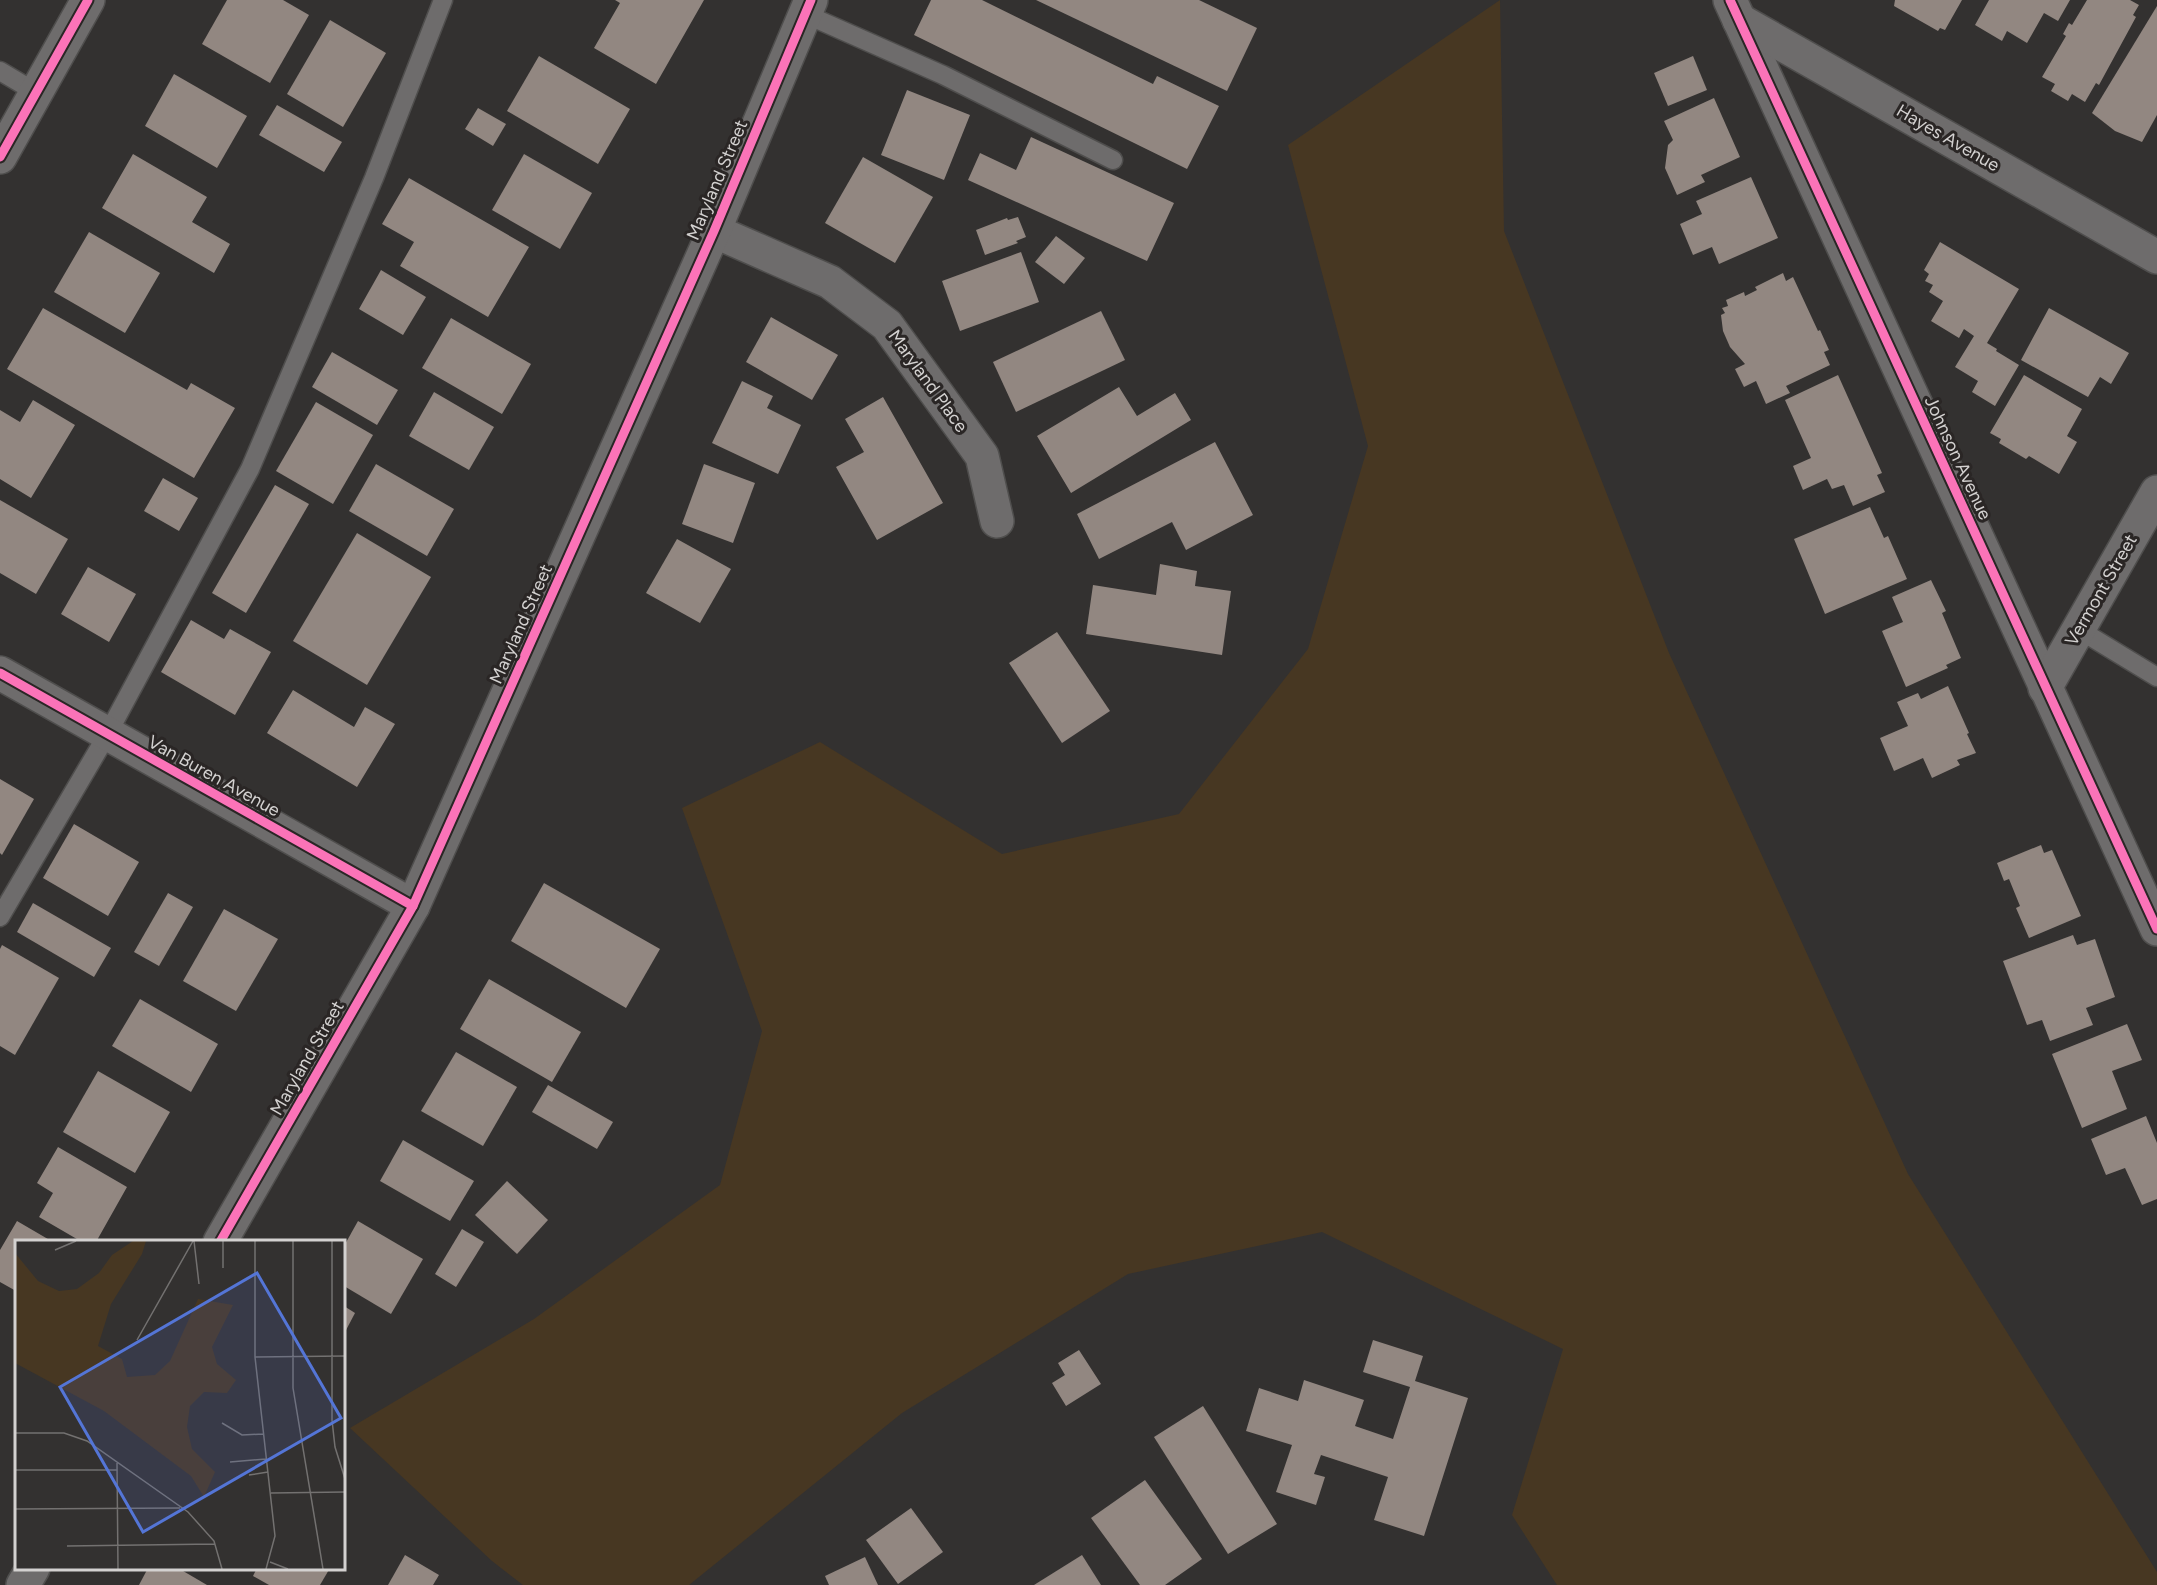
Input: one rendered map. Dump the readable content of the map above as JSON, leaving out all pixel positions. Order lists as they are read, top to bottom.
{
  "streets": {
    "street": [
      "Hayes Avenue",
      "Maryland Street",
      "Maryland Place",
      "Johnson Avenue",
      "Vermont Street",
      "Van Buren Avenue"
    ]
  },
  "crossings": [
    ["Hayes Avenue", "Johnson Avenue"],
    ["Maryland Street", "Maryland Place"],
    ["Maryland Street", "Van Buren Avenue"],
    ["Johnson Avenue", "Vermont Street"]
  ]
}
